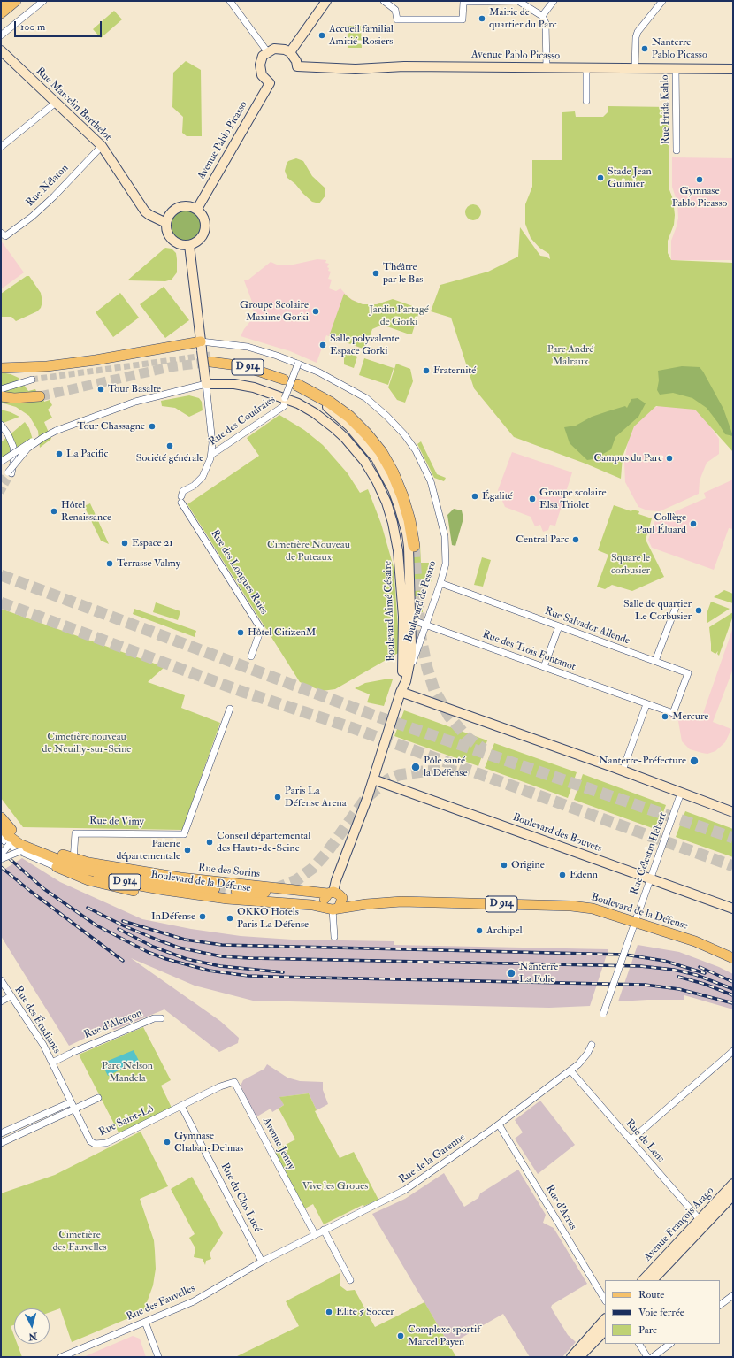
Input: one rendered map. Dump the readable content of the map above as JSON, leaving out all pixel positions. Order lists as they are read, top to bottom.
{
  "streets": {
    "main road": ["D 914", "Rue des Sorins", "Boulevard de la Défense"],
    "street": [
      "Avenue Pablo Picasso",
      "Rue Marcelin Berthelot",
      "Rue Frida Kahlo",
      "Rue Nélaton",
      "Rue des Coudraies",
      "Rue des Longues Raies",
      "Boulevard de Pesaro",
      "Boulevard Aimé Césaire",
      "Rue Salvador Allende",
      "Rue des Trois Fontanot",
      "Rue de Vimy",
      "Boulevard des Bouvets",
      "Rue Célestin Hébert",
      "Rue des Étudiants",
      "Rue d'Alençon",
      "Rue Saint-Lô",
      "Rue de Lens",
      "Avenue Jenny",
      "Rue de la Garenne",
      "Rue du Clos Lucé",
      "Rue d'Arras",
      "Avenue François Arago",
      "Rue des Fauvelles"
    ]
  },
  "crossings": [
    ["Avenue Pablo Picasso", "Rue Marcelin Berthelot"],
    ["Avenue Pablo Picasso", "Rue Frida Kahlo"],
    ["Rue Marcelin Berthelot", "Rue Nélaton"],
    ["Rue des Coudraies", "Rue des Longues Raies"],
    ["Rue des Coudraies", "Boulevard de Pesaro"],
    ["Rue des Coudraies", "Boulevard Aimé Césaire"],
    ["Rue des Longues Raies", "Boulevard Aimé Césaire"],
    ["Boulevard de Pesaro", "Boulevard Aimé Césaire"],
    ["Boulevard de Pesaro", "Rue Salvador Allende"],
    ["Boulevard de Pesaro", "Rue des Trois Fontanot"],
    ["Boulevard Aimé Césaire", "Rue des Trois Fontanot"],
    ["Boulevard Aimé Césaire", "Boulevard des Bouvets"],
    ["Boulevard Aimé Césaire", "Rue des Sorins"],
    ["Boulevard Aimé Césaire", "Boulevard de la Défense"],
    ["Rue Salvador Allende", "Rue des Trois Fontanot"],
    ["Rue de Vimy", "Rue des Sorins"],
    ["Rue de Vimy", "Boulevard de la Défense"],
    ["Boulevard des Bouvets", "Rue Célestin Hébert"],
    ["Rue Célestin Hébert", "Boulevard de la Défense"],
    ["Rue des Sorins", "Boulevard de la Défense"],
    ["Rue des Étudiants", "Rue d'Alençon"],
    ["Rue des Étudiants", "Rue Saint-Lô"],
    ["Rue Saint-Lô", "Avenue Jenny"],
    ["Rue Saint-Lô", "Rue du Clos Lucé"],
    ["Rue de Lens", "Rue de la Garenne"],
    ["Rue de Lens", "Avenue François Arago"],
    ["Avenue Jenny", "Rue de la Garenne"],
    ["Avenue Jenny", "Rue du Clos Lucé"],
    ["Rue de la Garenne", "Rue du Clos Lucé"],
    ["Rue de la Garenne", "Rue d'Arras"],
    ["Rue de la Garenne", "Rue des Fauvelles"],
    ["Rue du Clos Lucé", "Rue des Fauvelles"]
  ],
  "parks": [
    "Jardin Partagé de Gorki",
    "Parc André Malraux",
    "Cimetière Nouveau de Puteaux",
    "Square le corbusier",
    "Cimetière nouveau de Neuilly-sur-Seine",
    "Parc Nelson Mandela",
    "Vive les Groues",
    "Cimetière des Fauvelles"
  ],
  "places": [
    "Mairie de quartier du Parc",
    "Accueil familial Amitié-Rosiers",
    "Nanterre Pablo Picasso",
    "Stade Jean Guimier",
    "Gymnase Pablo Picasso",
    "Théâtre par le Bas",
    "Groupe Scolaire Maxime Gorki",
    "Salle polyvalente Espace Gorki",
    "Fraternité",
    "Tour Basalte",
    "Tour Chassagne",
    "Société générale",
    "La Pacific",
    "Campus du Parc",
    "Égalité",
    "Groupe scolaire Elsa Triolet",
    "Hôtel Renaissance",
    "Collège Paul Éluard",
    "Central Parc",
    "Espace 21",
    "Terrasse Valmy",
    "Salle de quartier Le Corbusier",
    "Hôtel CitizenM",
    "Mercure",
    "Nanterre-Préfecture",
    "Pôle santé la Défense",
    "Paris La Défense Arena",
    "Conseil départemental des Hauts-de-Seine",
    "Paierie départementale",
    "Origine",
    "Edenn",
    "InDéfense",
    "OKKO Hotels Paris La Défense",
    "Archipel",
    "Nanterre La Folie",
    "Gymnase Chaban-Delmas",
    "Elite 5 Soccer",
    "Complexe sportif Marcel Payen"
  ],
  "legend": ["Route", "Voie ferrée", "Parc"],
  "scale_bar": "100 m",
  "north": "bottom"
}
